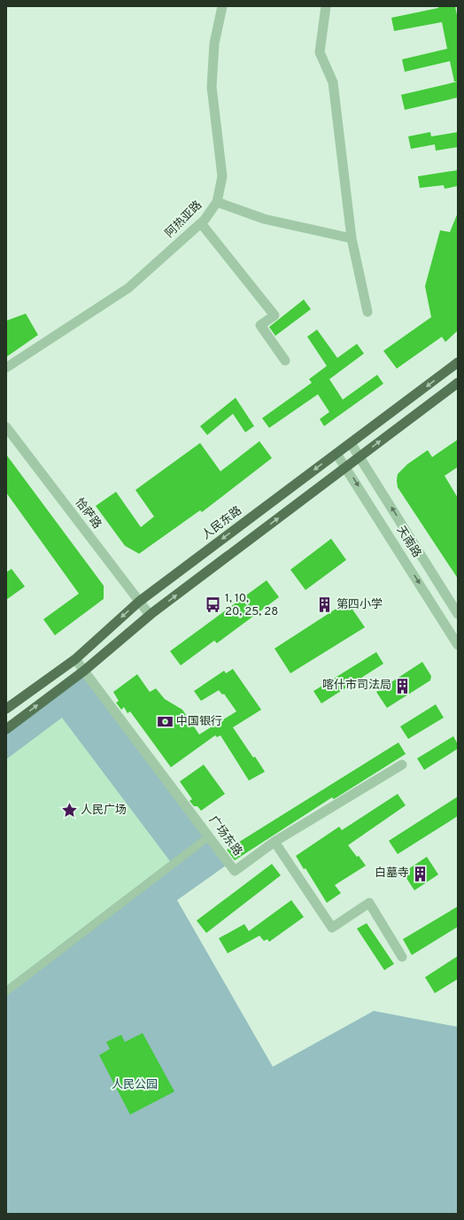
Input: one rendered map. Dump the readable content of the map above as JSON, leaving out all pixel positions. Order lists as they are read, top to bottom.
{
  "streets": {
    "main road": ["人民东路"],
    "street": [
      "阿热亚路",
      "恰萨路",
      "天南路",
      "广场东路"
    ]
  },
  "crossings": [
    ["恰萨路", "人民东路"],
    ["人民东路", "天南路"],
    ["人民东路", "广场东路"]
  ],
  "parks": ["人民公园"],
  "places": {
    "bus stop": ["1, 10, 20, 25, 28"],
    "building": ["第四小学", "喀什市司法局", "白墓寺"],
    "bank": ["中国银行"],
    "place": ["人民广场"]
  }
}
